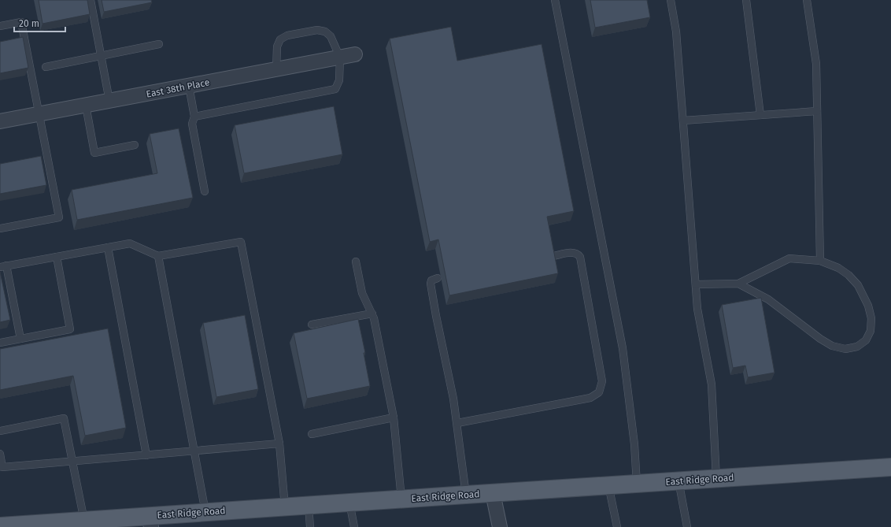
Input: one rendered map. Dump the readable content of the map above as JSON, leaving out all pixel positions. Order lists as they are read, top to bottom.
{
  "streets": {
    "main road": ["East Ridge Road"],
    "street": ["East 38th Place"]
  },
  "scale_bar": "20 m"
}
